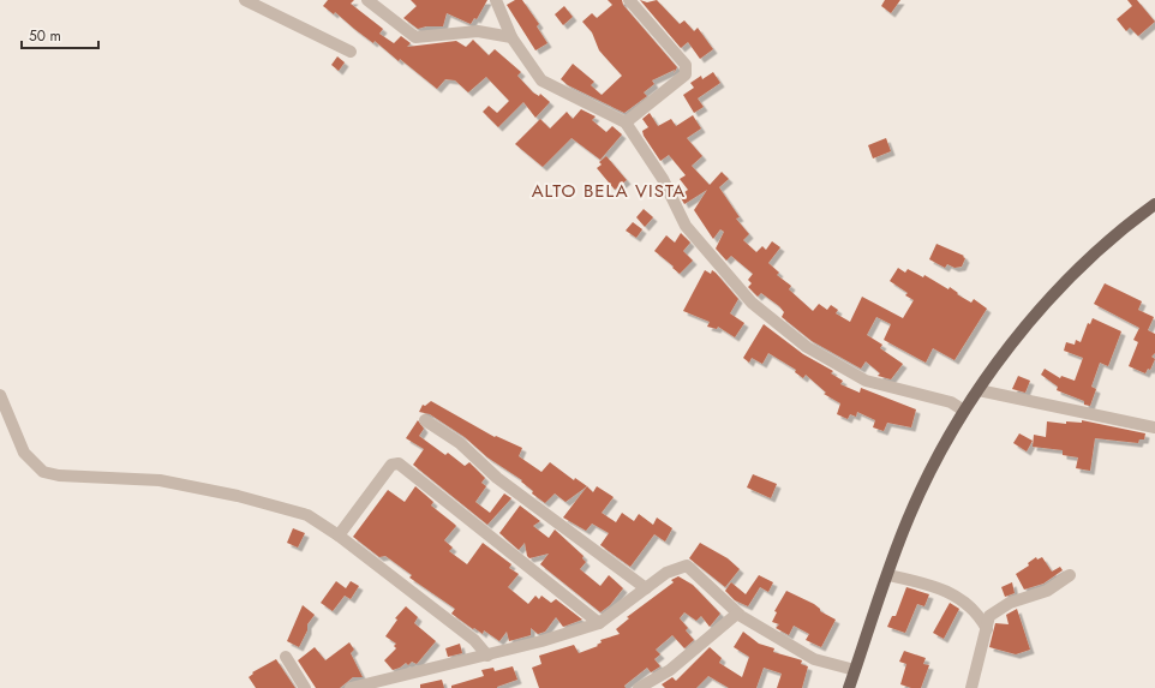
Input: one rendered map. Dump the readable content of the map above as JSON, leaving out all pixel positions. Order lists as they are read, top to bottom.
{
  "districts": ["ALTO BELA VISTA"],
  "scale_bar": "50 m"
}
